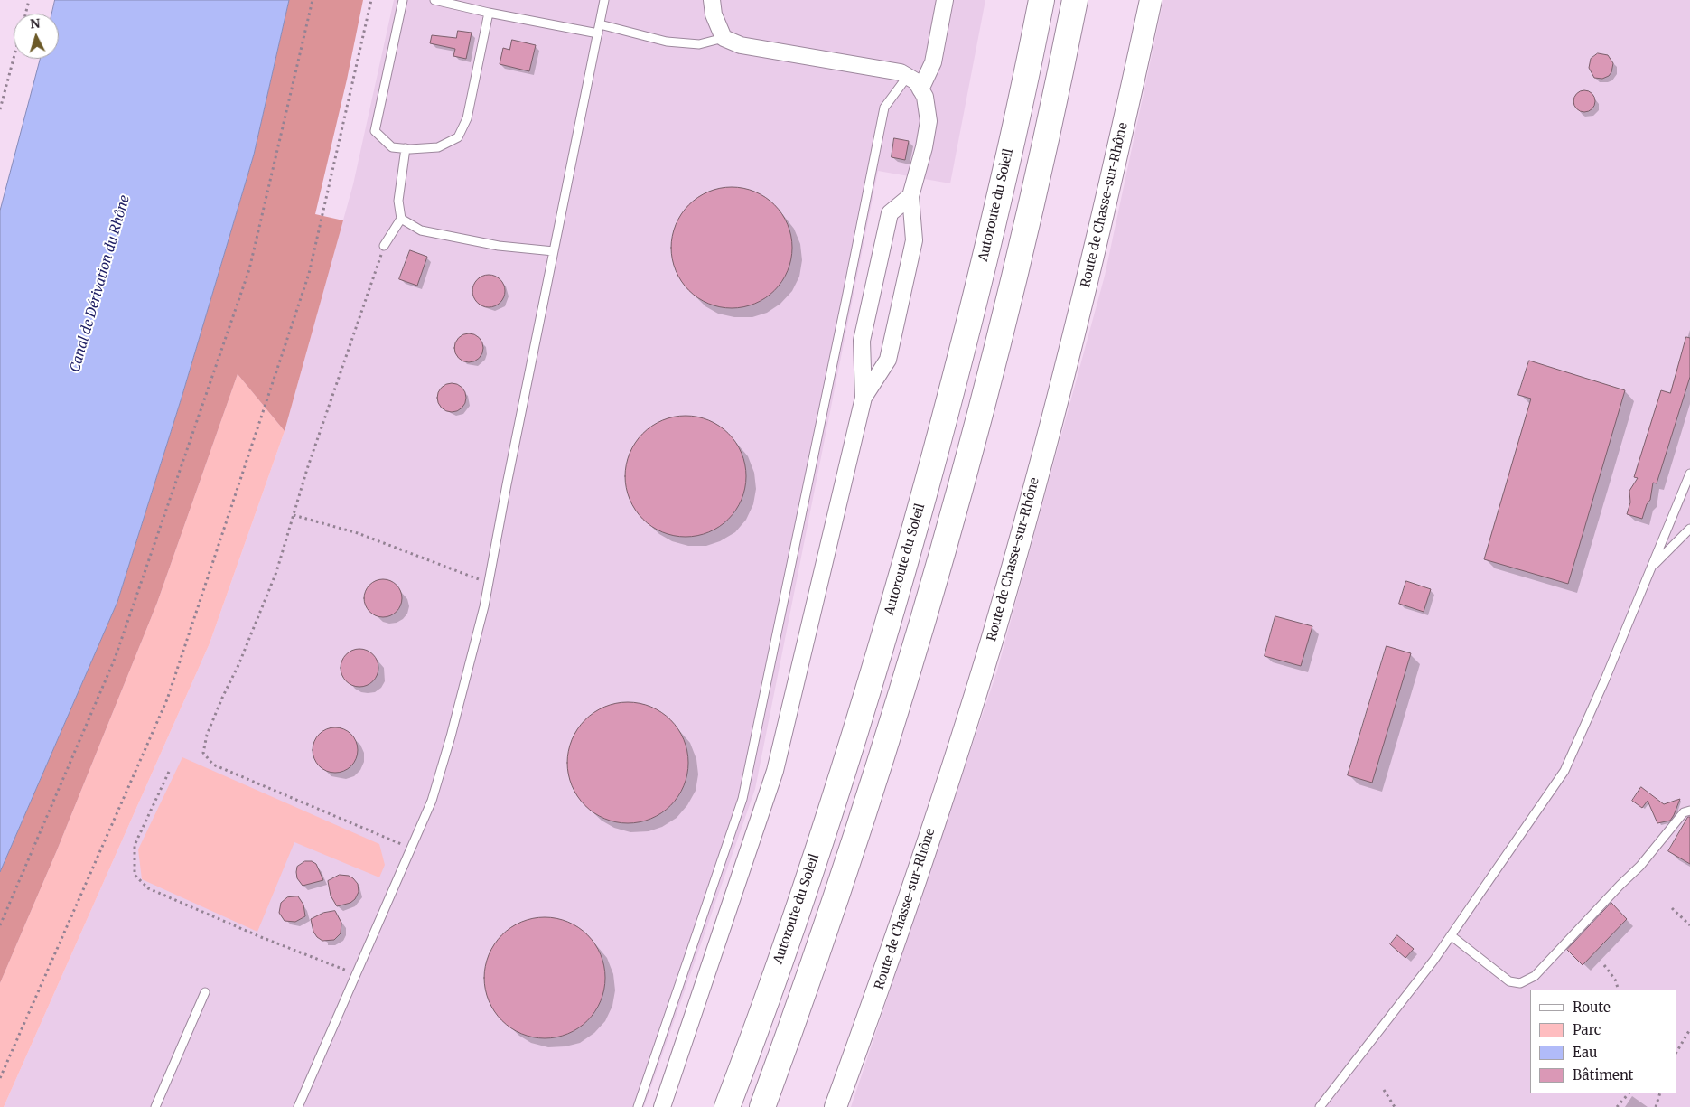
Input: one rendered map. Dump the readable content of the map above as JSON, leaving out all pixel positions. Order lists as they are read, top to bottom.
{
  "streets": {
    "highway": ["Autoroute du Soleil"],
    "main road": ["Route de Chasse-sur-Rhône"]
  },
  "water": ["Canal de Dérivation du Rhône"],
  "legend": [
    "Route",
    "Parc",
    "Eau",
    "Bâtiment"
  ],
  "north": "top"
}
